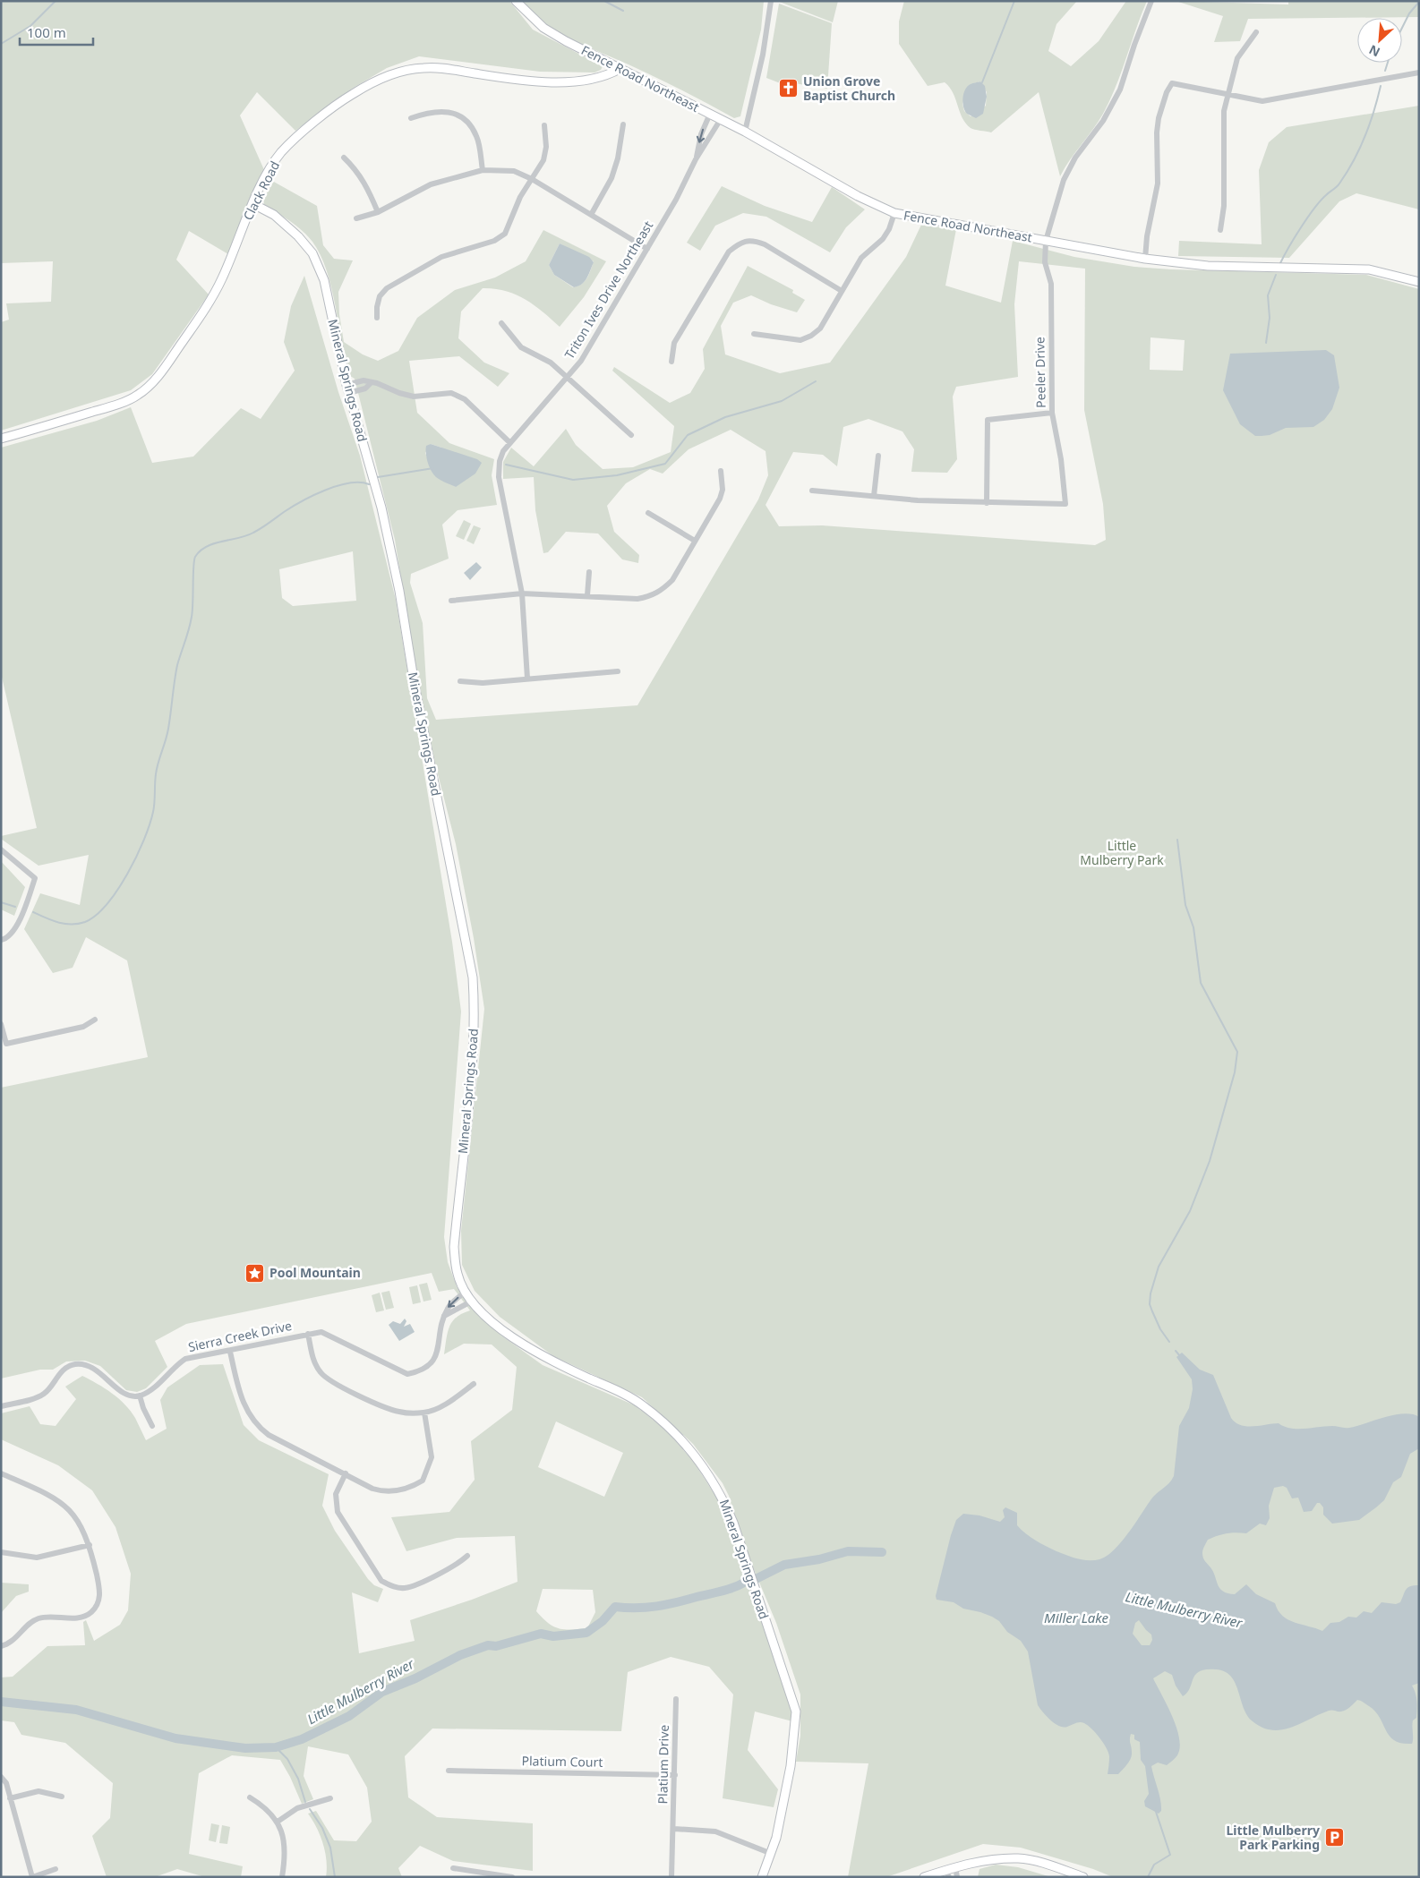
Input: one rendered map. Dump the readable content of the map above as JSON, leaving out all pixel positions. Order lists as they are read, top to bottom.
{
  "streets": {
    "street": [
      "Fence Road Northeast",
      "Clack Road",
      "Triton Ives Drive Northeast",
      "Peeler Drive",
      "Mineral Springs Road",
      "Sierra Creek Drive",
      "Platium Court",
      "Platium Drive"
    ]
  },
  "crossings": [
    ["Fence Road Northeast", "Clack Road"],
    ["Fence Road Northeast", "Triton Ives Drive Northeast"],
    ["Fence Road Northeast", "Peeler Drive"],
    ["Clack Road", "Mineral Springs Road"],
    ["Mineral Springs Road", "Sierra Creek Drive"],
    ["Platium Court", "Platium Drive"]
  ],
  "water": ["Little Mulberry River", "Miller Lake"],
  "parks": ["Little Mulberry Park"],
  "places": {
    "church": ["Union Grove Baptist Church"],
    "place": ["Pool Mountain"],
    "parking": ["Little Mulberry Park Parking"]
  },
  "scale_bar": "100 m",
  "north": "bottom left"
}
